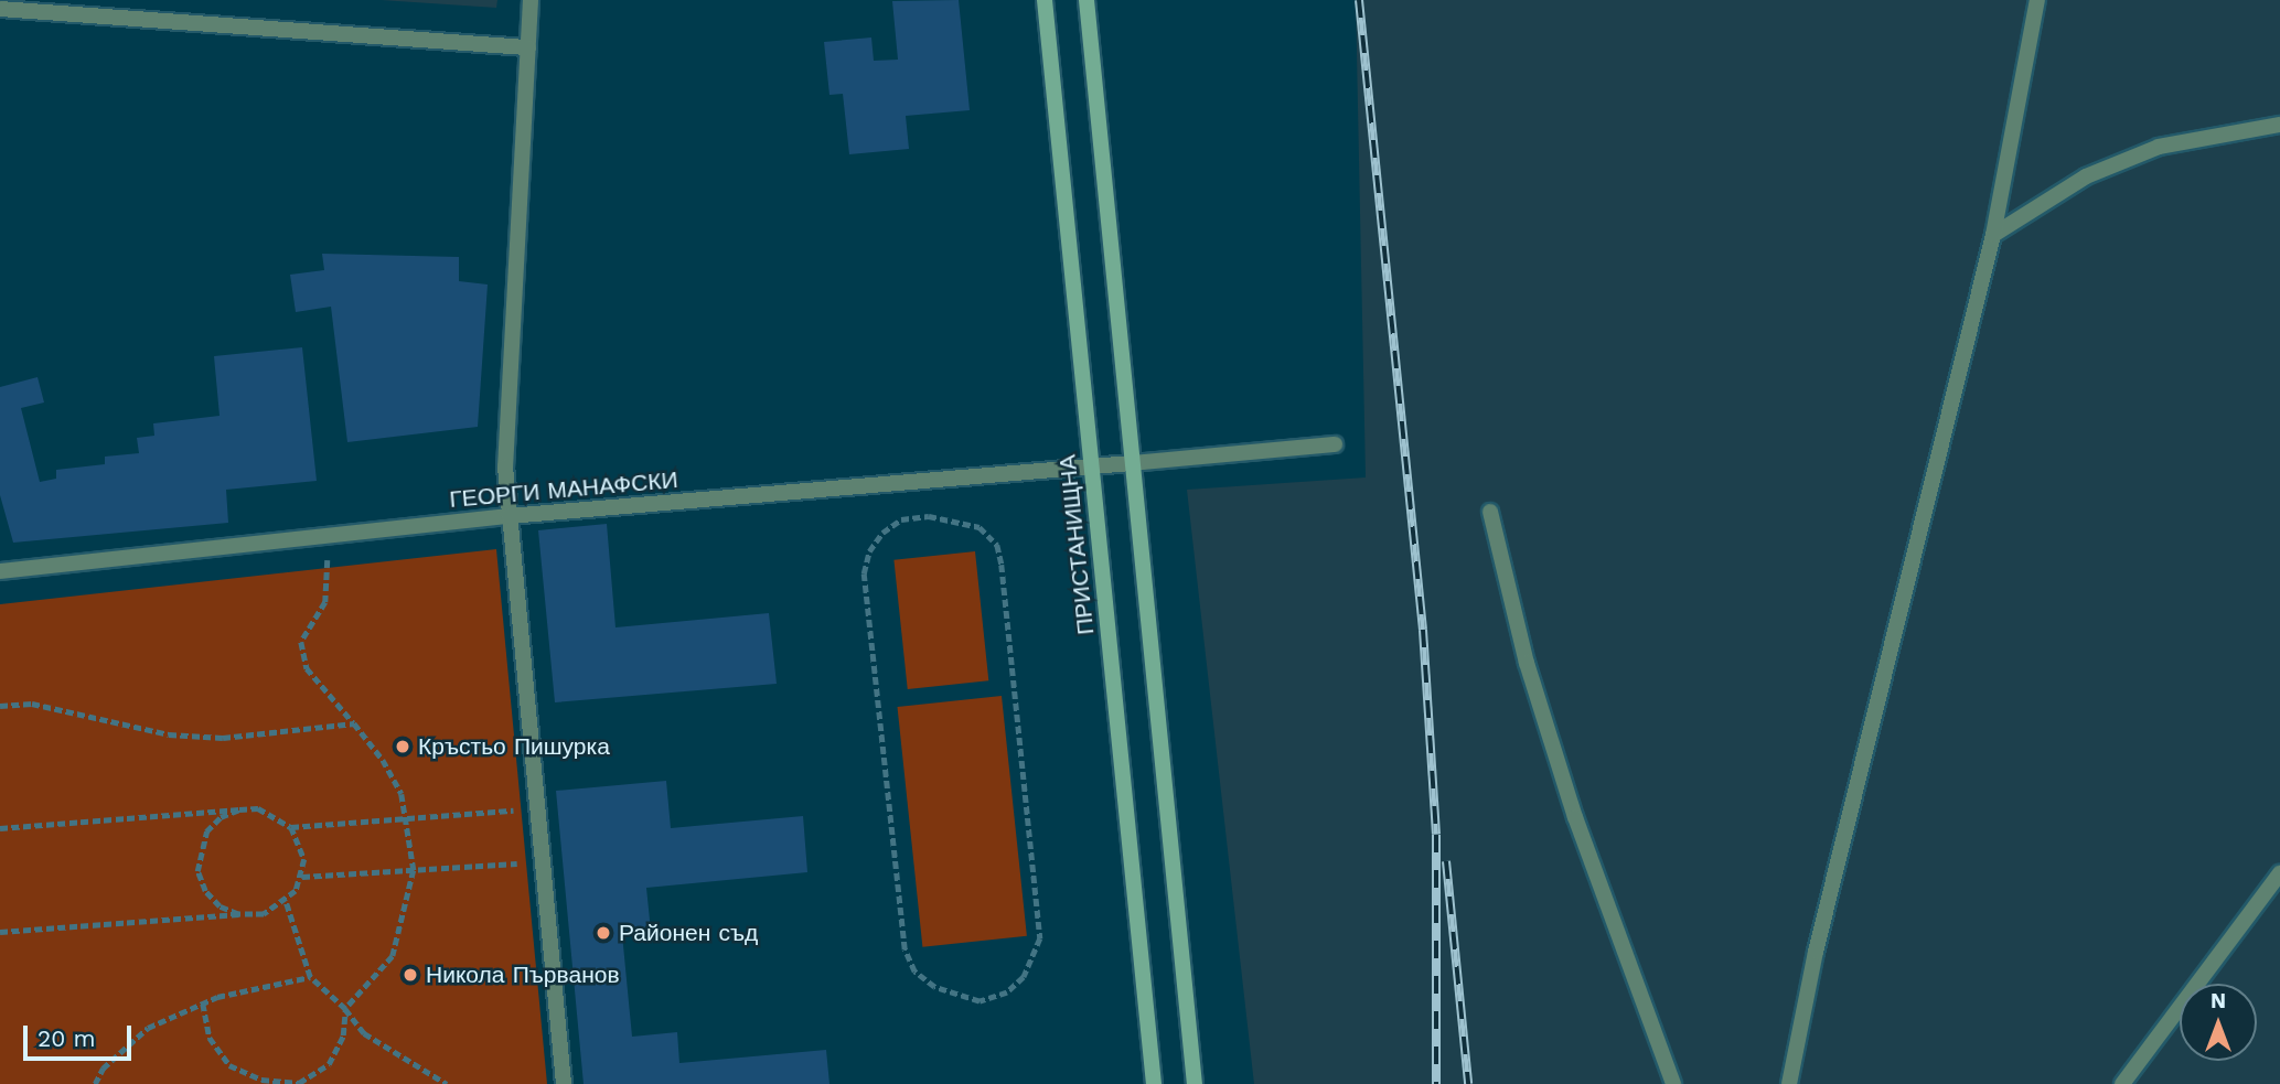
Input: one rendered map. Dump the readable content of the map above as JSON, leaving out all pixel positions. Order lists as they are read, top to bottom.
{
  "streets": {
    "main road": ["ПРИСТАНИЩНА"],
    "street": ["ГЕОРГИ МАНАФСКИ"]
  },
  "crossings": [
    ["ГЕОРГИ МАНАФСКИ", "ПРИСТАНИЩНА"]
  ],
  "places": ["Кръстьо Пишурка", "Районен съд", "Никола Първанов"],
  "scale_bar": "20 m",
  "north": "top"
}
